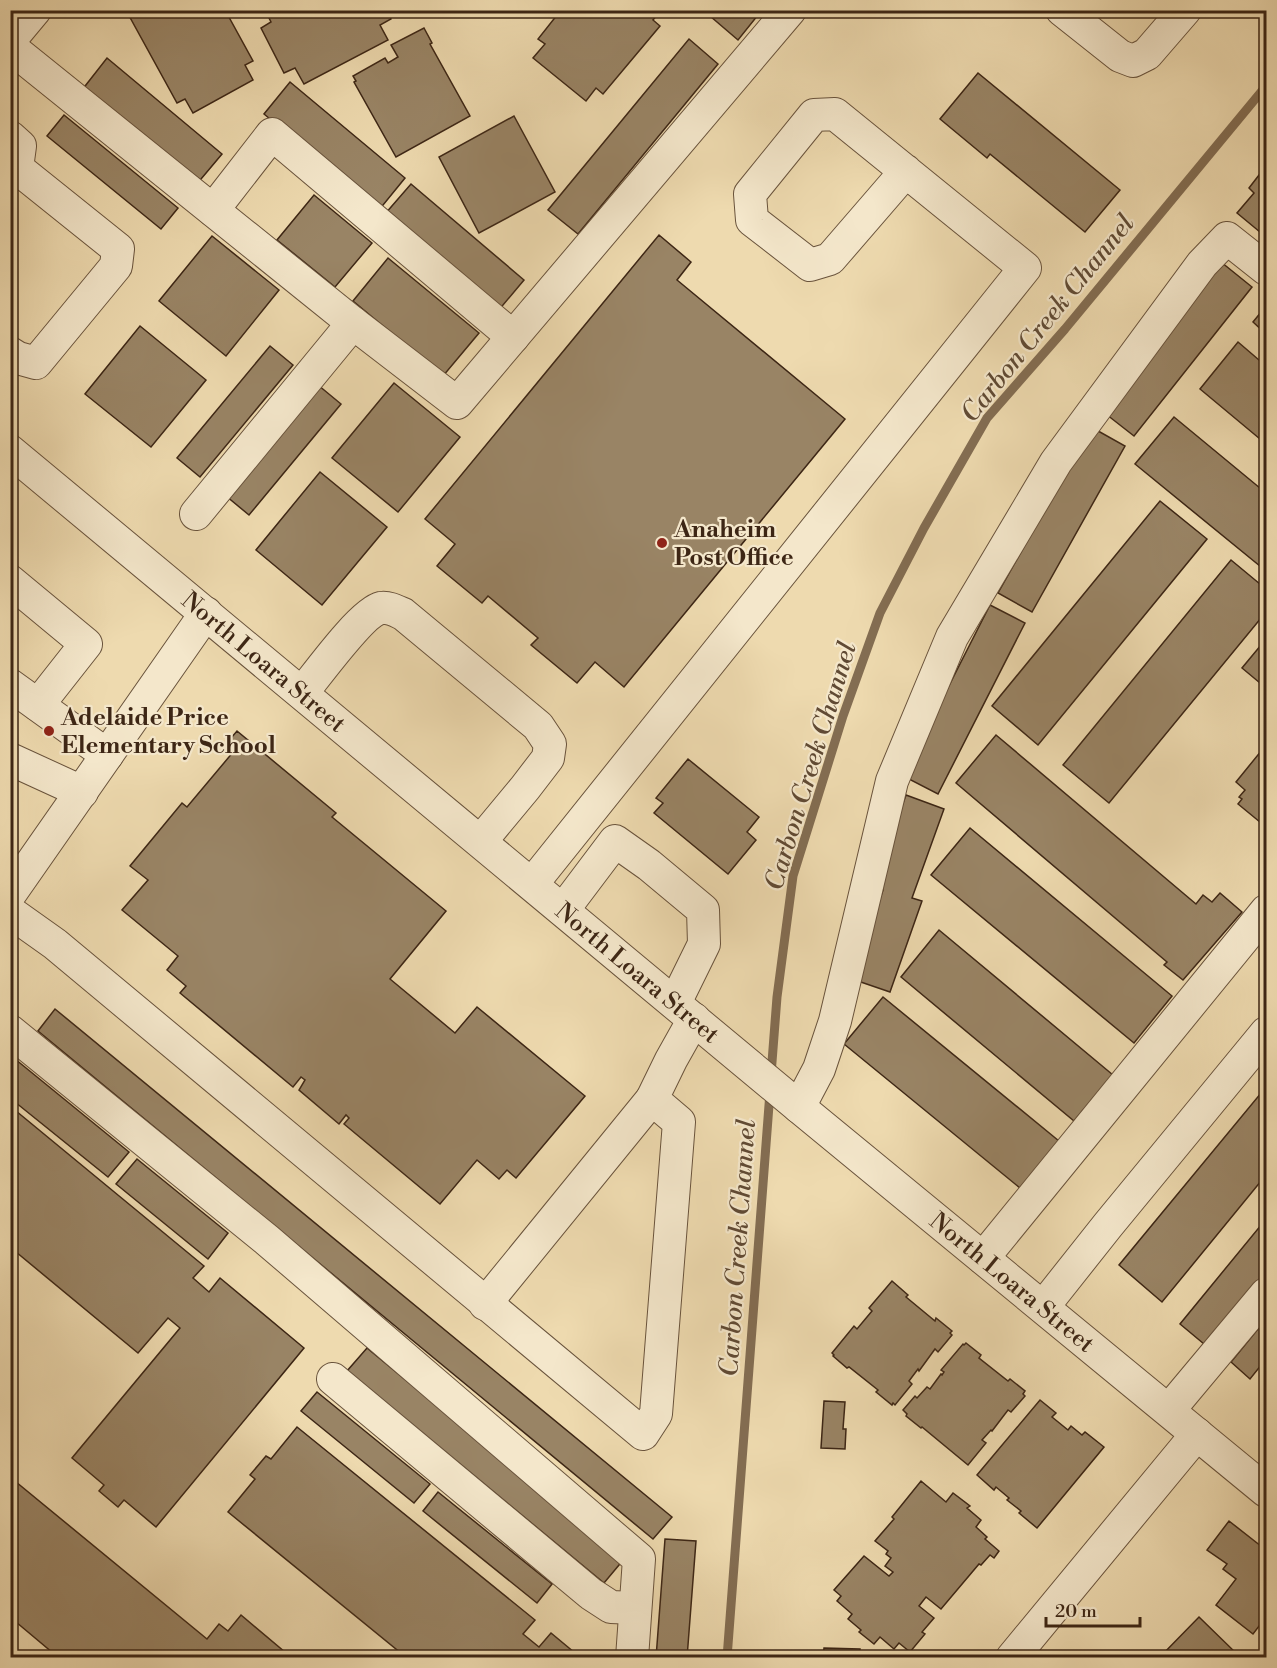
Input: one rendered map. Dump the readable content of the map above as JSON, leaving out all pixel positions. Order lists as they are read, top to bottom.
{
  "streets": {
    "street": ["North Loara Street"]
  },
  "water": ["Carbon Creek Channel"],
  "places": ["Anaheim Post Office", "Adelaide Price Elementary School"],
  "scale_bar": "20 m"
}
